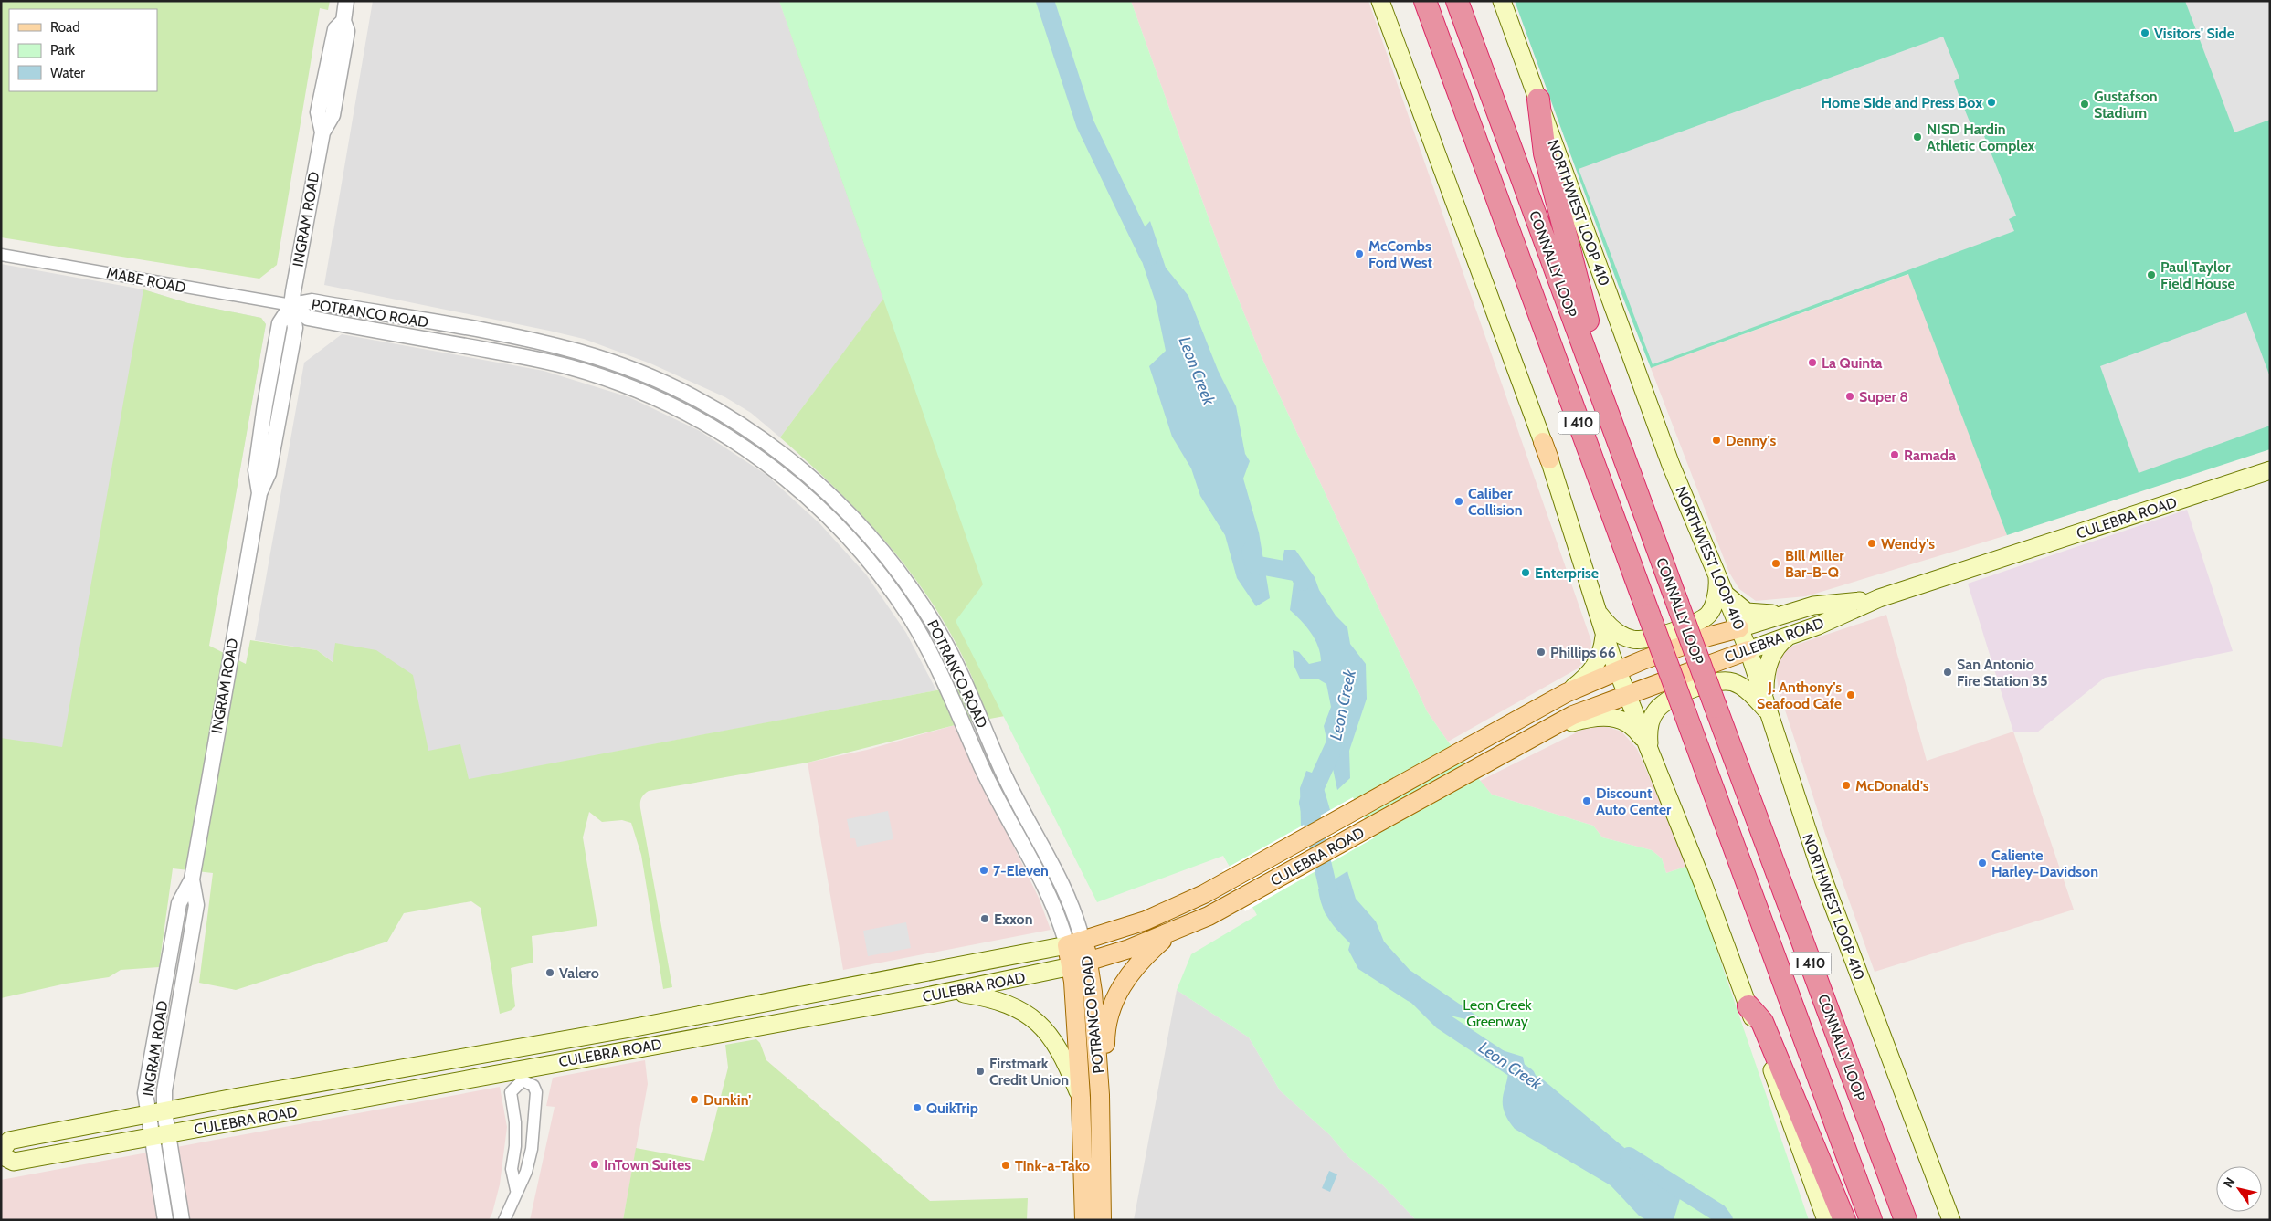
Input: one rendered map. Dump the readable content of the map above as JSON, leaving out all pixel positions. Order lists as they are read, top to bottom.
{
  "streets": {
    "highway": ["CONNALLY LOOP", "I 410"],
    "main road": ["NORTHWEST LOOP 410", "POTRANCO ROAD", "CULEBRA ROAD"],
    "street": ["INGRAM ROAD", "MABE ROAD"]
  },
  "crossings": [
    ["NORTHWEST LOOP 410", "CULEBRA ROAD"],
    ["INGRAM ROAD", "MABE ROAD"],
    ["INGRAM ROAD", "POTRANCO ROAD"],
    ["INGRAM ROAD", "CULEBRA ROAD"],
    ["MABE ROAD", "POTRANCO ROAD"],
    ["POTRANCO ROAD", "CULEBRA ROAD"]
  ],
  "water": ["Leon Creek"],
  "parks": ["Leon Creek Greenway"],
  "places": [
    "Visitors' Side",
    "Home Side and Press Box",
    "Gustafson Stadium",
    "NISD Hardin Athletic Complex",
    "McCombs Ford West",
    "Paul Taylor Field House",
    "La Quinta",
    "Super 8",
    "Denny's",
    "Ramada",
    "Caliber Collision",
    "Wendy's",
    "Bill Miller Bar-B-Q",
    "Enterprise",
    "Phillips 66",
    "San Antonio Fire Station 35",
    "J. Anthony's Seafood Cafe",
    "McDonald's",
    "Discount Auto Center",
    "Caliente Harley-Davidson",
    "7-Eleven",
    "Exxon",
    "Valero",
    "Firstmark Credit Union",
    "Dunkin'",
    "QuikTrip",
    "InTown Suites",
    "Tink-a-Tako"
  ],
  "legend": ["Road", "Park", "Water"],
  "north": "top left"
}
